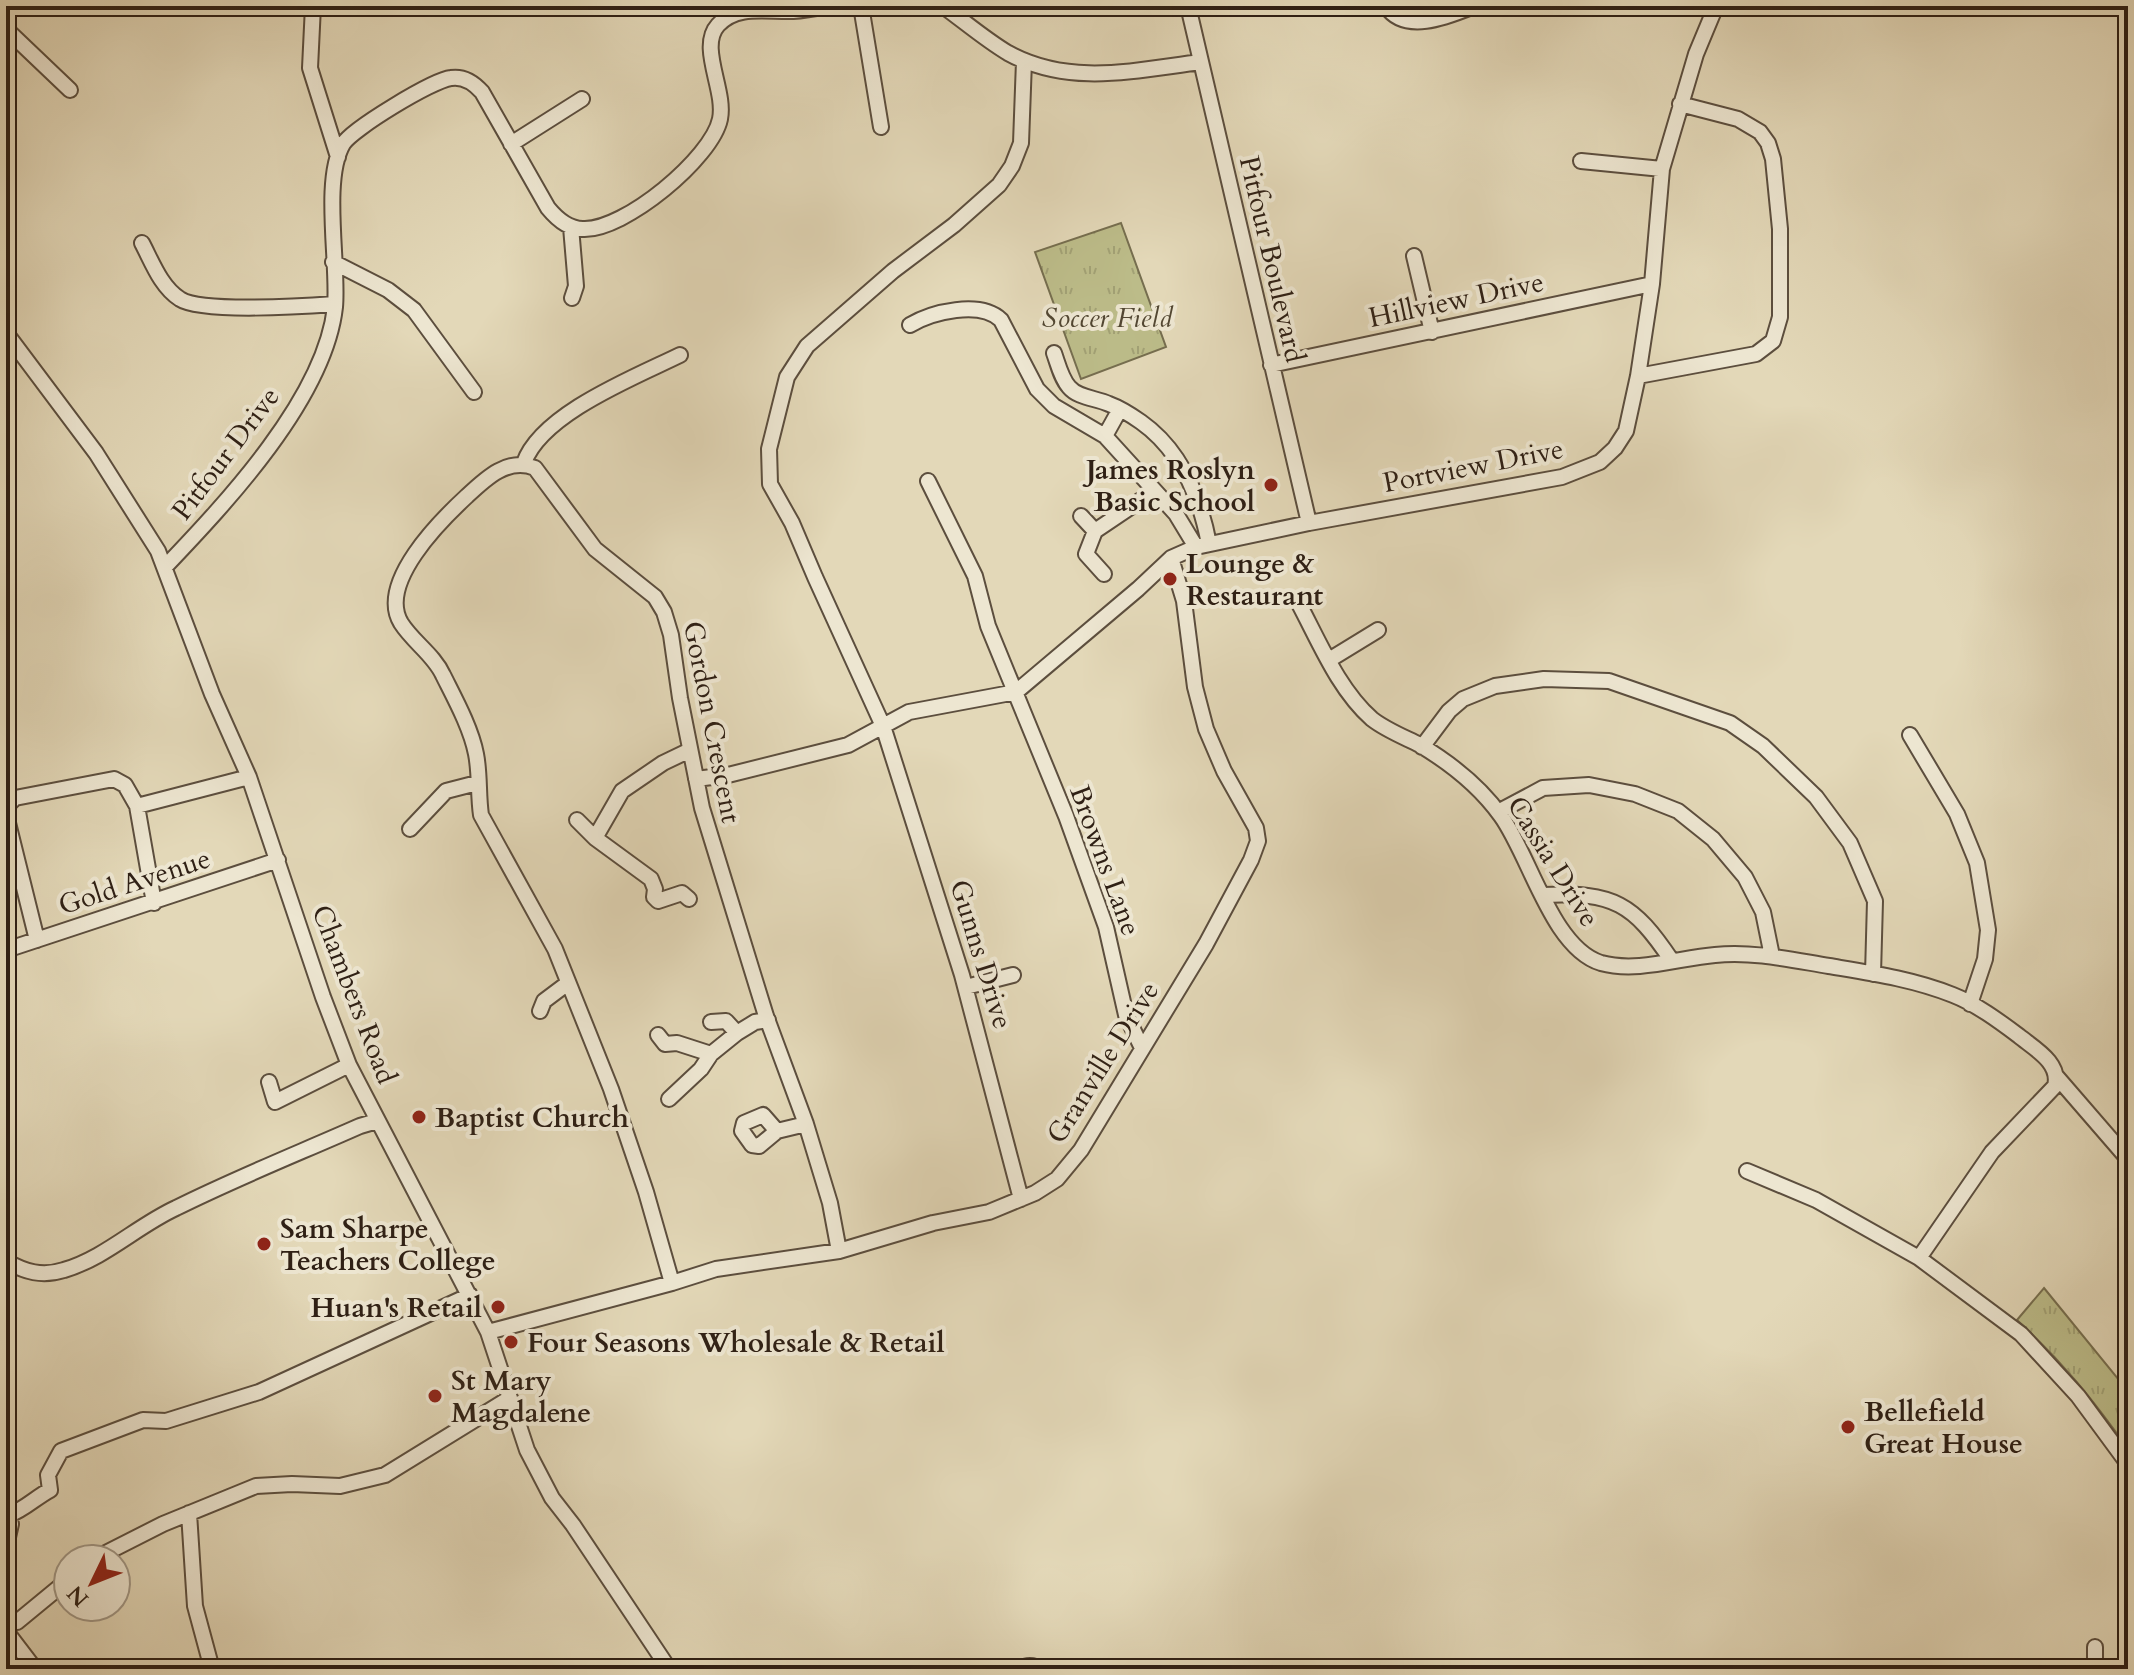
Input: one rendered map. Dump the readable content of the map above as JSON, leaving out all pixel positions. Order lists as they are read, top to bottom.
{
  "streets": {
    "street": [
      "Pitfour Boulevard",
      "Hillview Drive",
      "Pitfour Drive",
      "Portview Drive",
      "Gordon Crescent",
      "Browns Lane",
      "Cassia Drive",
      "Gold Avenue",
      "Gunns Drive",
      "Chambers Road",
      "Granville Drive"
    ]
  },
  "crossings": [
    ["Pitfour Boulevard", "Hillview Drive"],
    ["Pitfour Boulevard", "Portview Drive"],
    ["Hillview Drive", "Portview Drive"],
    ["Pitfour Drive", "Chambers Road"],
    ["Portview Drive", "Browns Lane"],
    ["Portview Drive", "Granville Drive"],
    ["Gordon Crescent", "Granville Drive"],
    ["Browns Lane", "Granville Drive"],
    ["Gold Avenue", "Chambers Road"],
    ["Gunns Drive", "Granville Drive"],
    ["Chambers Road", "Granville Drive"]
  ],
  "parks": ["Soccer Field"],
  "places": [
    "James Roslyn Basic School",
    "Lounge & Restaurant",
    "Baptist Church",
    "Sam Sharpe Teachers College",
    "Huan's Retail",
    "Four Seasons Wholesale & Retail",
    "St Mary Magdalene",
    "Bellefield Great House"
  ],
  "north": "bottom left"
}
